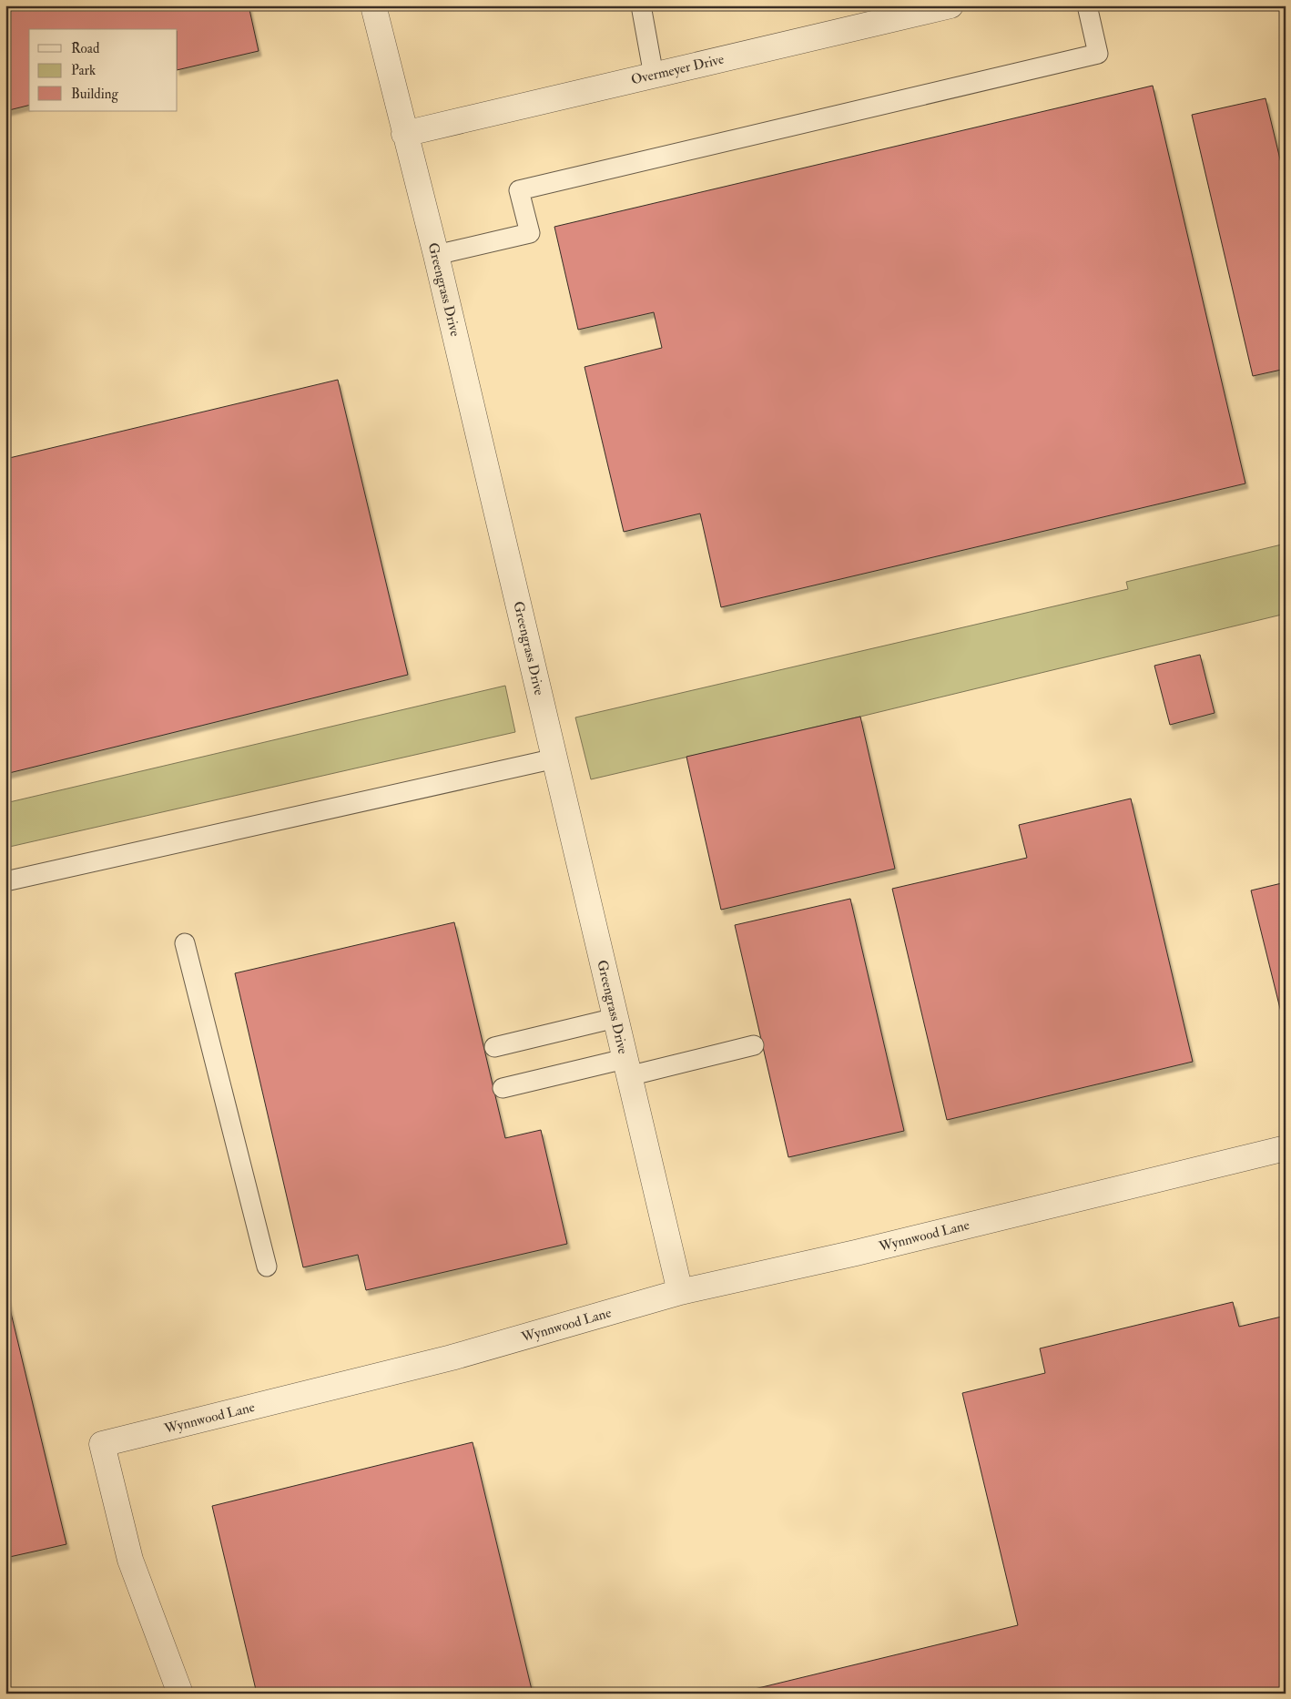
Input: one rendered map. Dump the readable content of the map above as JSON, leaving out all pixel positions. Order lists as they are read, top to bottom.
{
  "streets": {
    "street": ["Overmeyer Drive", "Greengrass Drive", "Wynnwood Lane"]
  },
  "crossings": [
    ["Overmeyer Drive", "Greengrass Drive"],
    ["Greengrass Drive", "Wynnwood Lane"]
  ],
  "legend": ["Road", "Park", "Building"]
}
